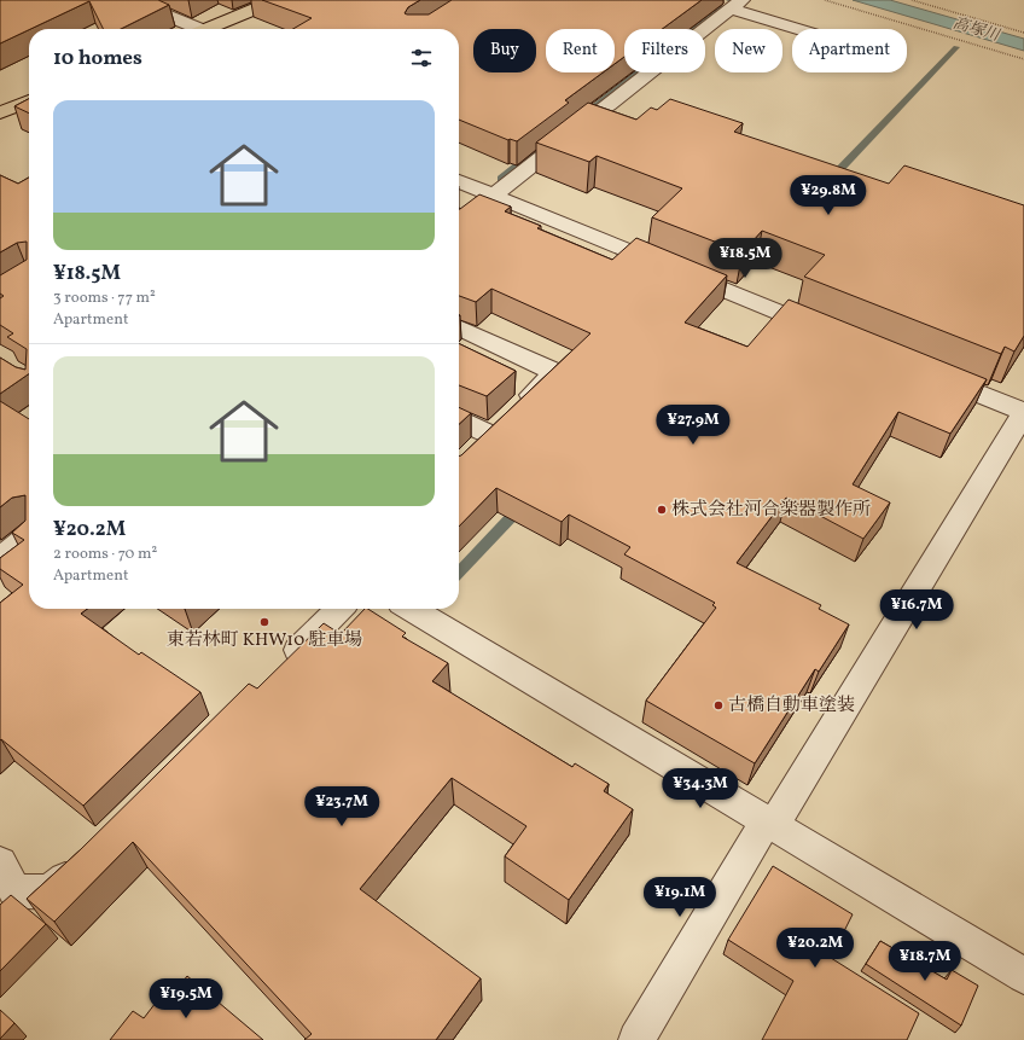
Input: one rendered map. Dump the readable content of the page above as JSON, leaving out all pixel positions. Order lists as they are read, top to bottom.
{
  "water": ["高塚川"],
  "places": ["株式会社河合楽器製作所", "東若林町 KHW10 駐車場", "古橋自動車塗装"],
  "page": {
    "chip": [
      "Buy",
      "Rent",
      "Filters",
      "New",
      "Apartment"
    ],
    "heading": "10 homes",
    "list": [
      {
        "name": "¥18.5M",
        "note": "3 rooms · 77 m² · Apartment"
      },
      {
        "name": "¥20.2M",
        "note": "2 rooms · 70 m² · Apartment"
      }
    ],
    "price": [
      "¥29.8M",
      "¥18.5M",
      "¥27.9M",
      "¥16.7M",
      "¥34.3M",
      "¥23.7M",
      "¥19.1M",
      "¥20.2M",
      "¥18.7M",
      "¥19.5M"
    ]
  }
}
